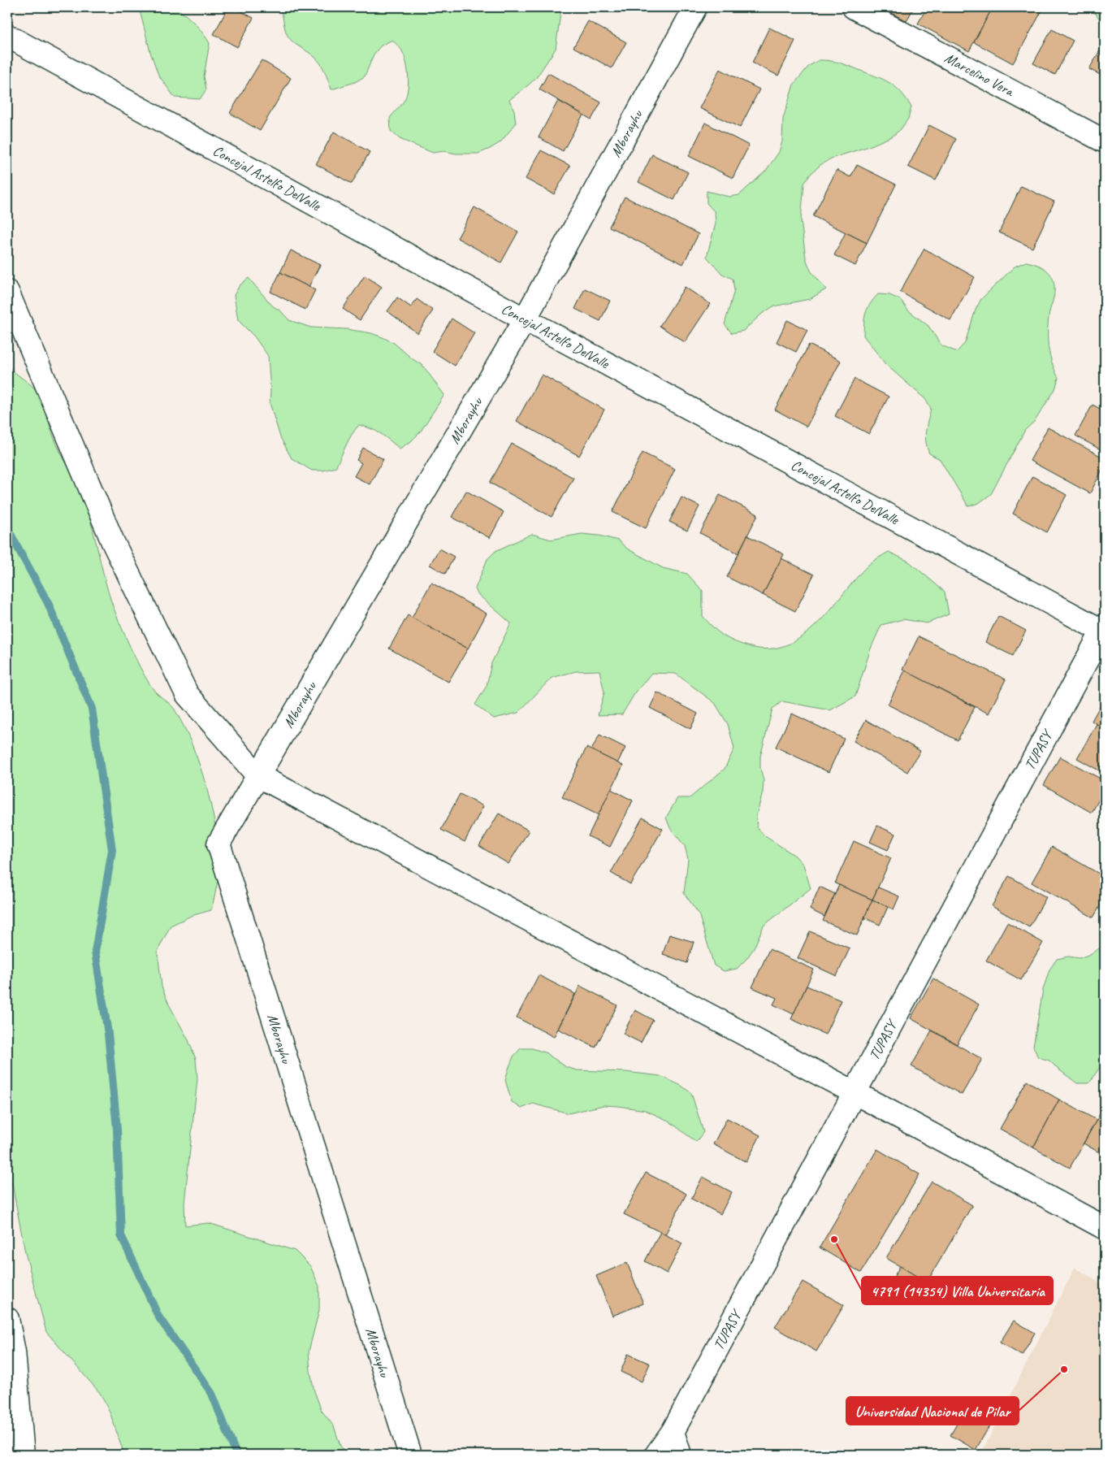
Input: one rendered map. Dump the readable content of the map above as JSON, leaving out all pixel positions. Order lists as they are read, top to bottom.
{
  "streets": {
    "street": [
      "Marcelino Vera",
      "Mborayhu",
      "Concejal Astelfo DelValle",
      "TUPASY"
    ]
  },
  "crossings": [
    ["Mborayhu", "Concejal Astelfo DelValle"],
    ["Concejal Astelfo DelValle", "TUPASY"]
  ],
  "places": ["4791 (14354) Villa Universitaria", "Universidad Nacional de Pilar"]
}
